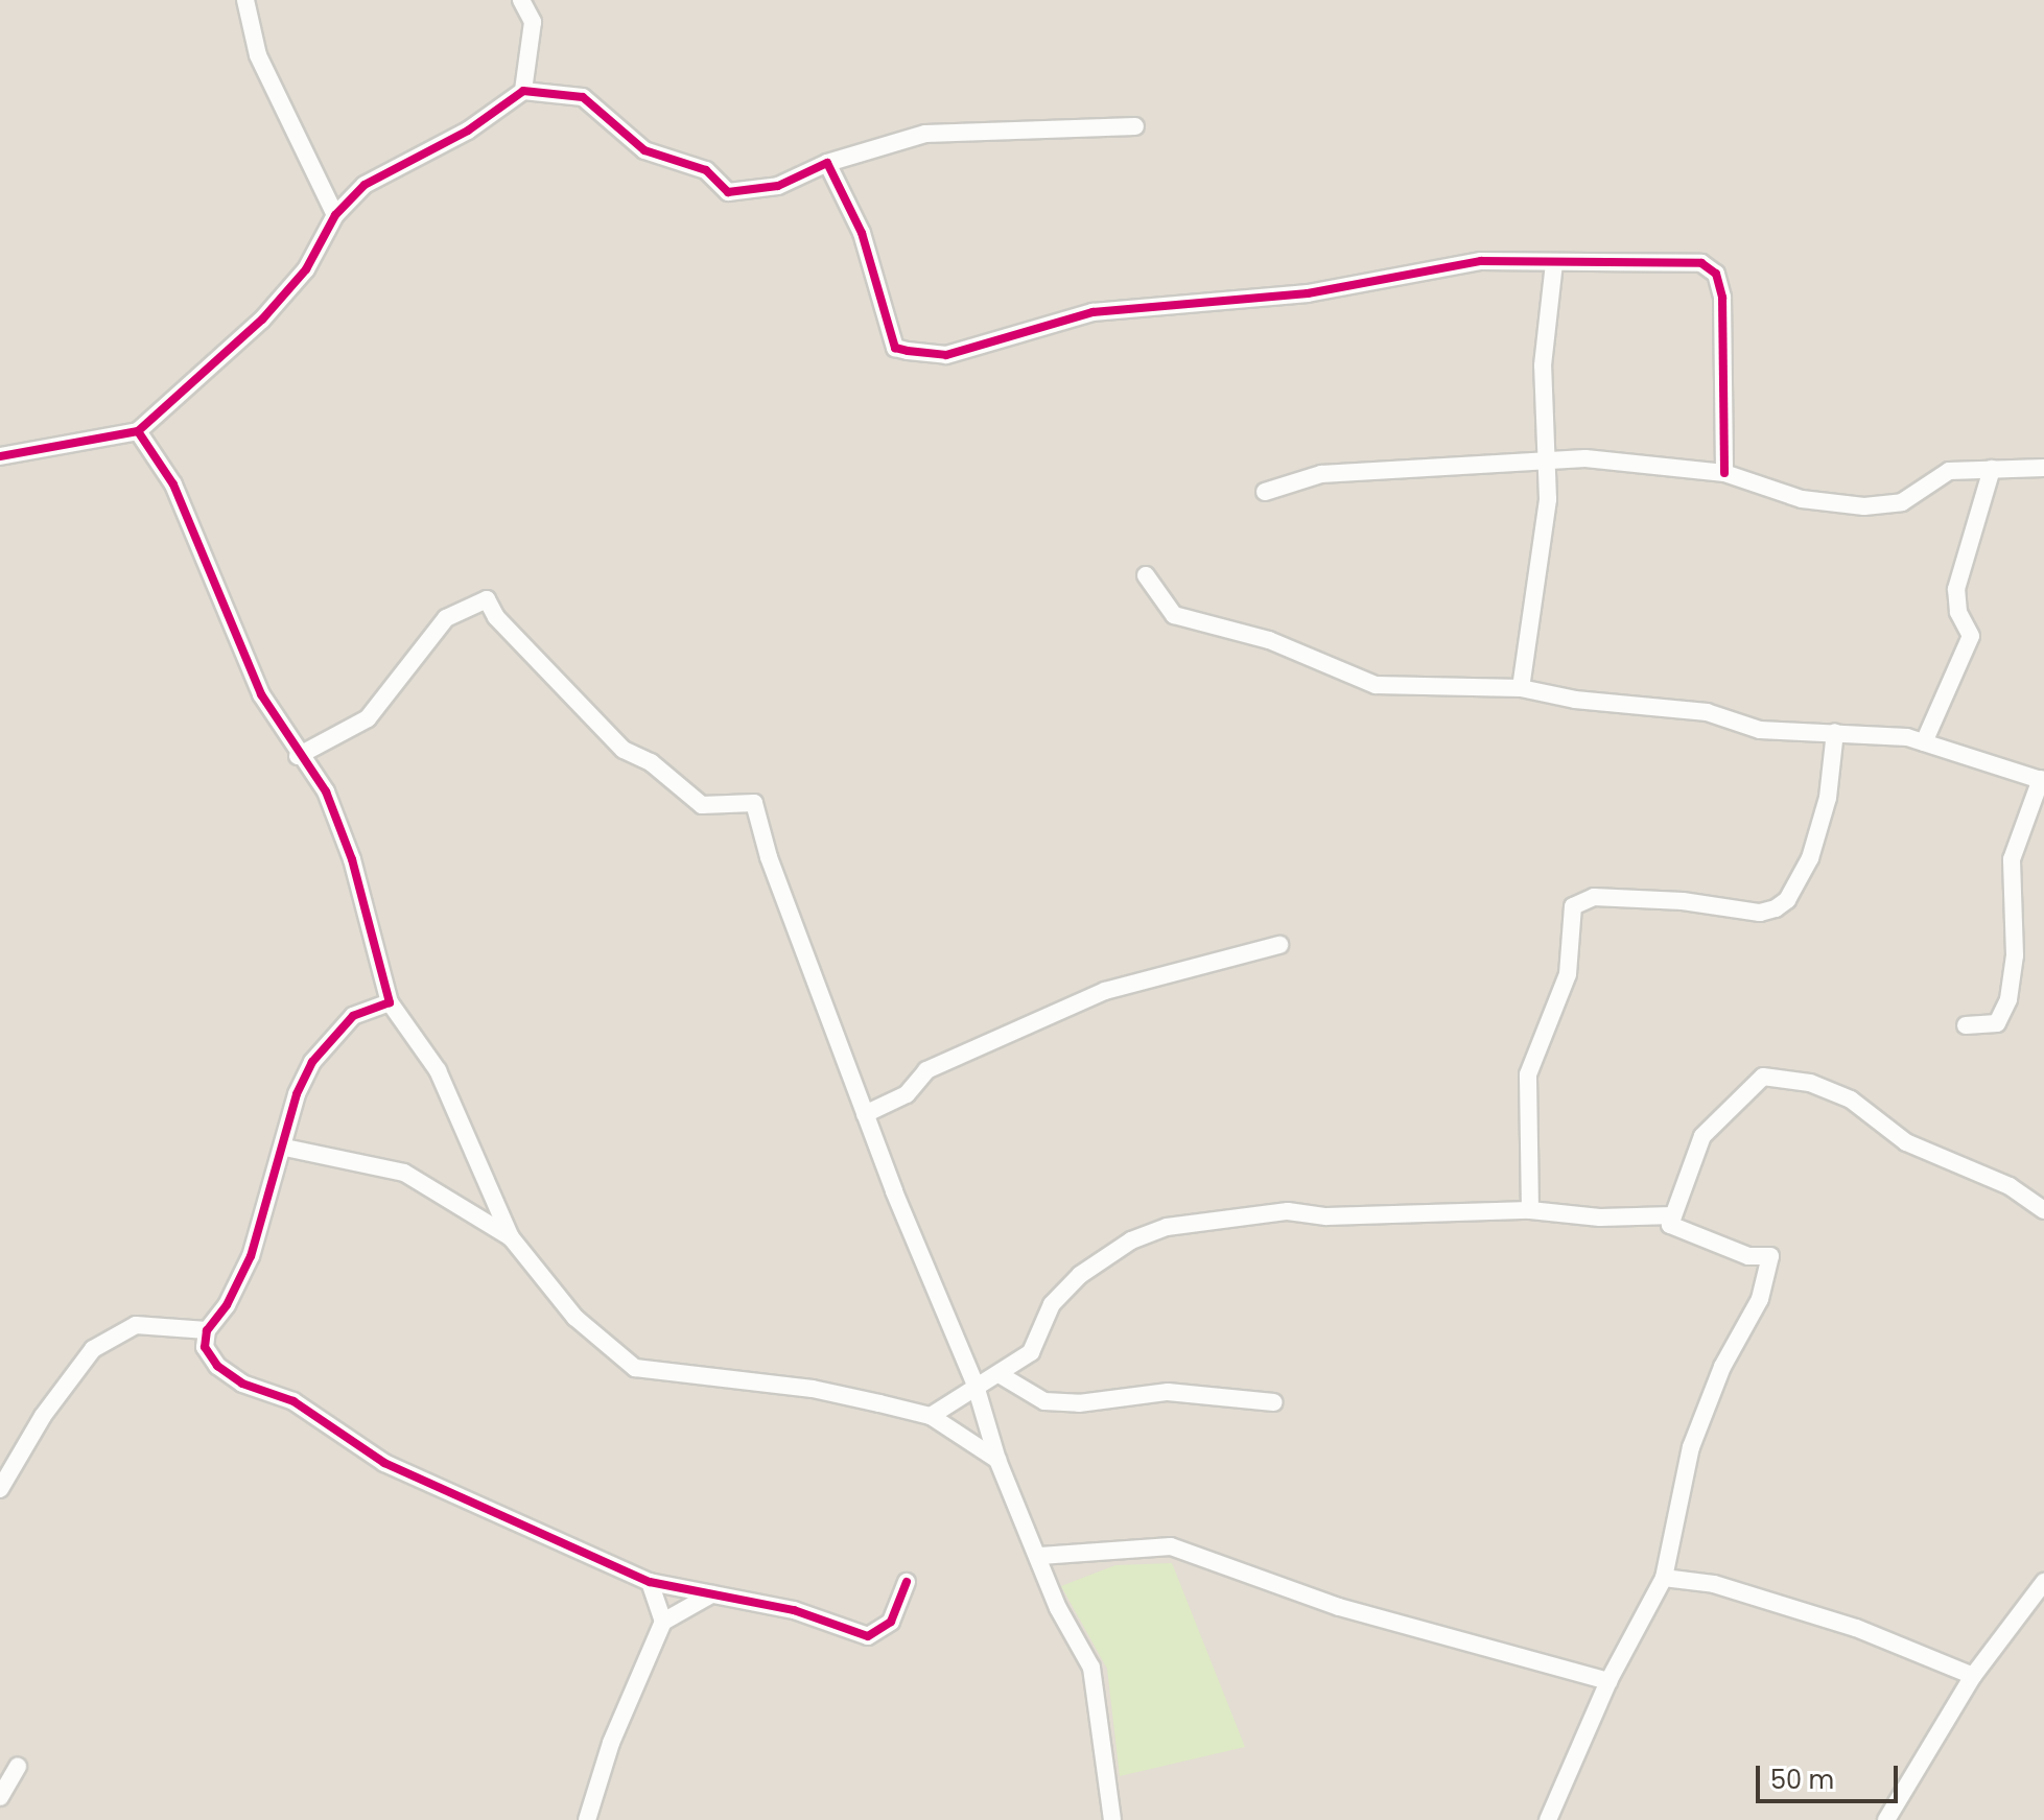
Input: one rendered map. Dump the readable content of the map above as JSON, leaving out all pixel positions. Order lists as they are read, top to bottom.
{
  "scale_bar": "50 m"
}
